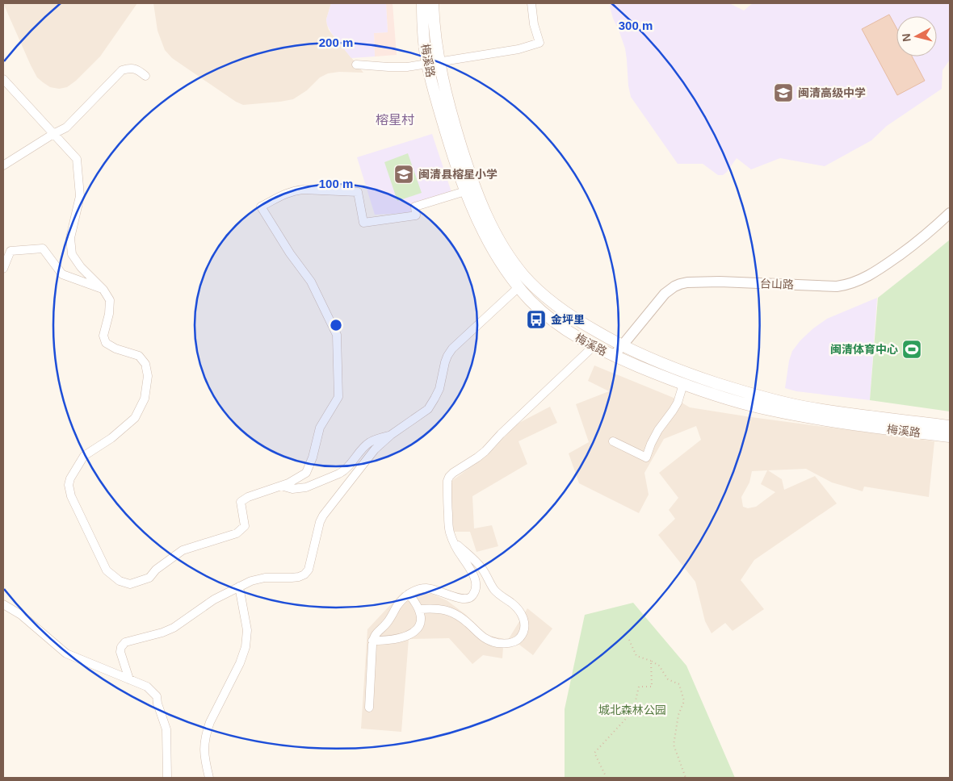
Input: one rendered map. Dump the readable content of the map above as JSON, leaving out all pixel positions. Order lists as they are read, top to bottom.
{
  "streets": {
    "main road": ["梅溪路"],
    "street": ["台山路"]
  },
  "crossings": [
    ["梅溪路", "台山路"]
  ],
  "districts": ["榕星村"],
  "parks": ["城北森林公园"],
  "places": {
    "school or university": ["闽清高级中学", "闽清县榕星小学"],
    "bus stop": ["金坪里"],
    "sports": ["闽清体育中心"]
  },
  "north": "left",
  "rings": ["300 m", "200 m", "100 m"]
}
